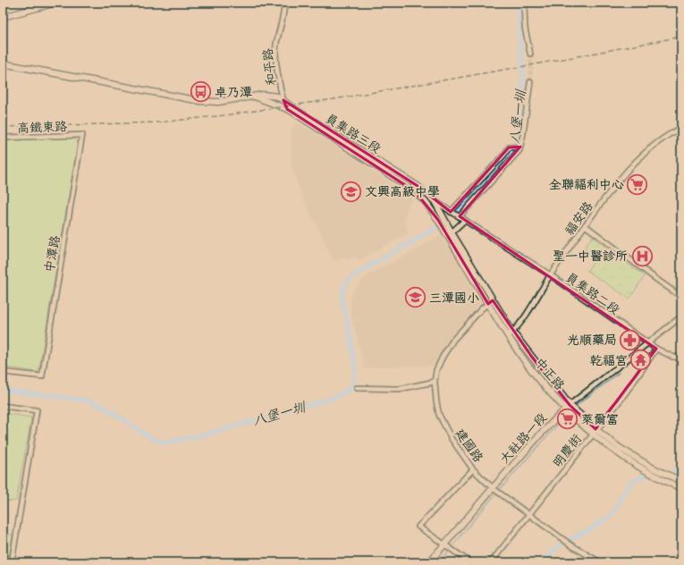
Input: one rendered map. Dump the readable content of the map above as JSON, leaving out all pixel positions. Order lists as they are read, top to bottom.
{
  "streets": {
    "street": [
      "和平路",
      "高鐵東路",
      "員集路三段",
      "福安路",
      "中潭路",
      "員集路二段",
      "中正路",
      "大社路一段",
      "建國路",
      "明慶街"
    ]
  },
  "crossings": [
    ["和平路", "員集路三段"],
    ["高鐵東路", "中潭路"],
    ["福安路", "員集路二段"],
    ["福安路", "中正路"],
    ["員集路二段", "大社路一段"],
    ["員集路二段", "明慶街"],
    ["中正路", "大社路一段"],
    ["中正路", "建國路"],
    ["中正路", "明慶街"],
    ["大社路一段", "建國路"],
    ["建國路", "明慶街"]
  ],
  "water": ["八堡一圳"],
  "places": {
    "bus stop": ["卓乃潭"],
    "supermarket": ["全聯福利中心", "萊爾富"],
    "school or university": ["文興高級中學", "三潭國小"],
    "hospital": ["聖一中醫診所"],
    "pharmacy": ["光順藥局"],
    "temple": ["乾福宮"]
  }
}
